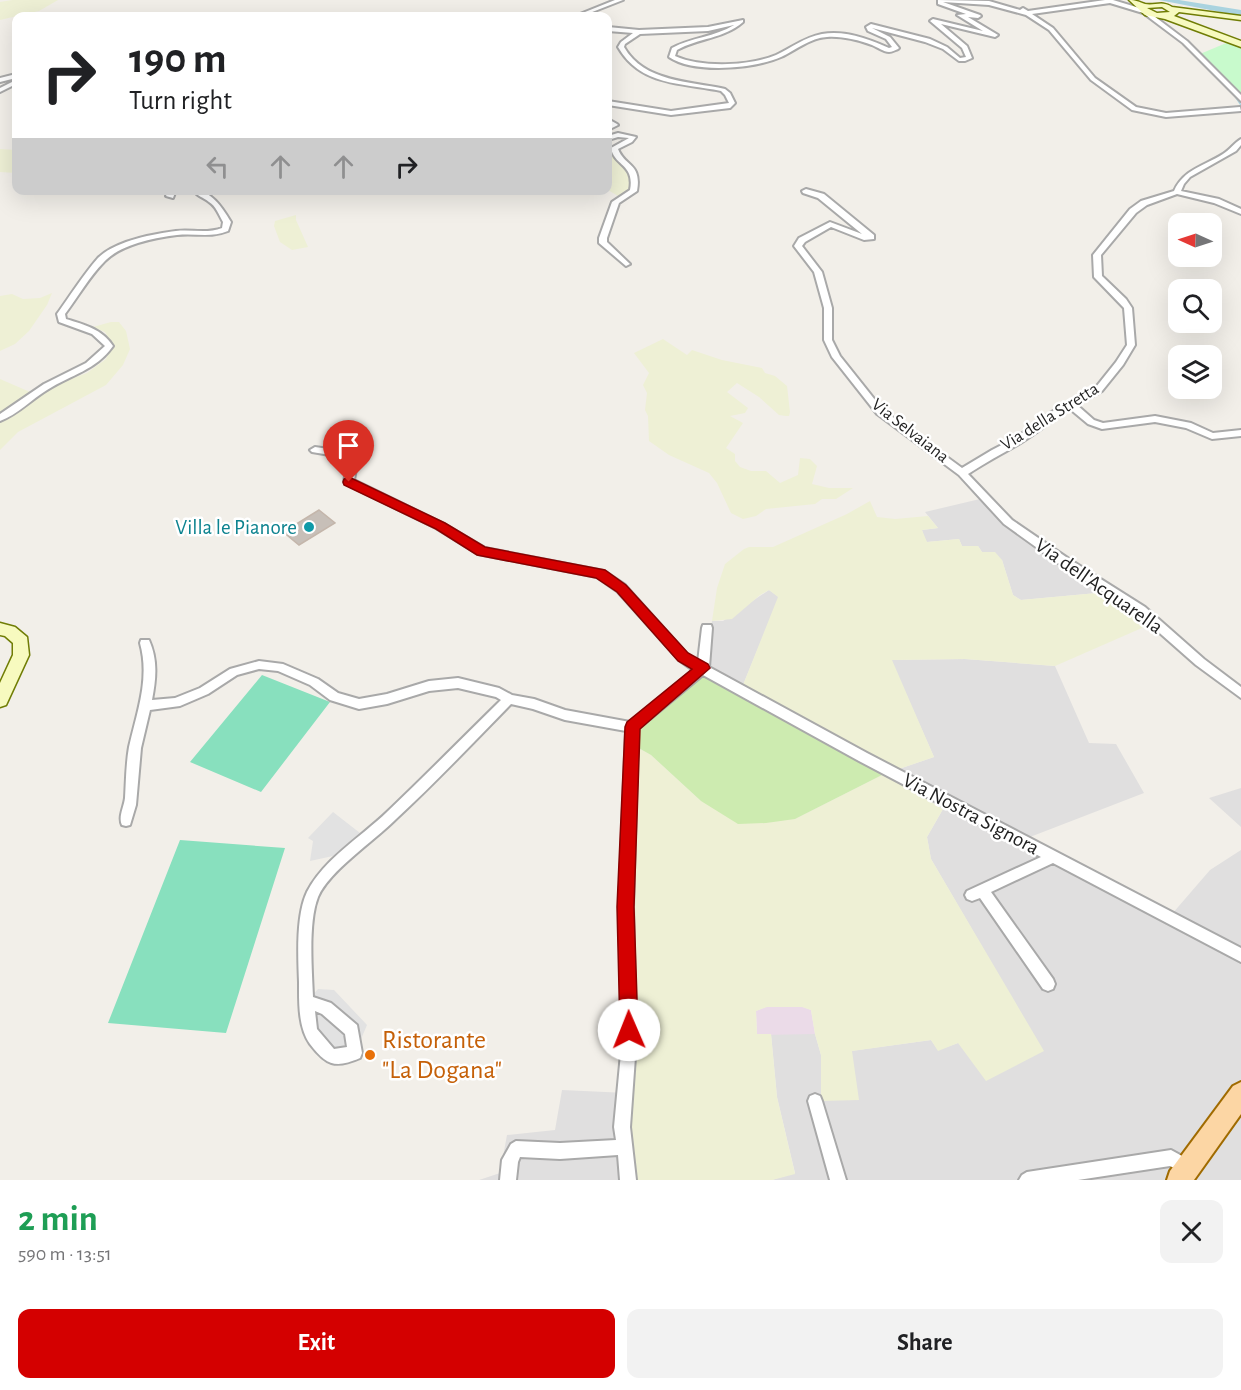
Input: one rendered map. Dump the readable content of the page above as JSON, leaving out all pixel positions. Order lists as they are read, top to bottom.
{
  "streets": {
    "street": [
      "Via della Stretta",
      "Via Selvaiana",
      "Via dell'Acquarella",
      "Via Nostra Signora"
    ]
  },
  "crossings": [
    ["Via della Stretta", "Via Selvaiana"],
    ["Via della Stretta", "Via dell'Acquarella"],
    ["Via Selvaiana", "Via dell'Acquarella"]
  ],
  "places": ["Villa le Pianore", "Ristorante \"La Dogana\""],
  "north": "left",
  "page": {
    "turn": ["190 m", "Turn right"],
    "heading": ["2 min", "590 m · 13:51"],
    "buttons": ["Exit", "Share"]
  }
}
